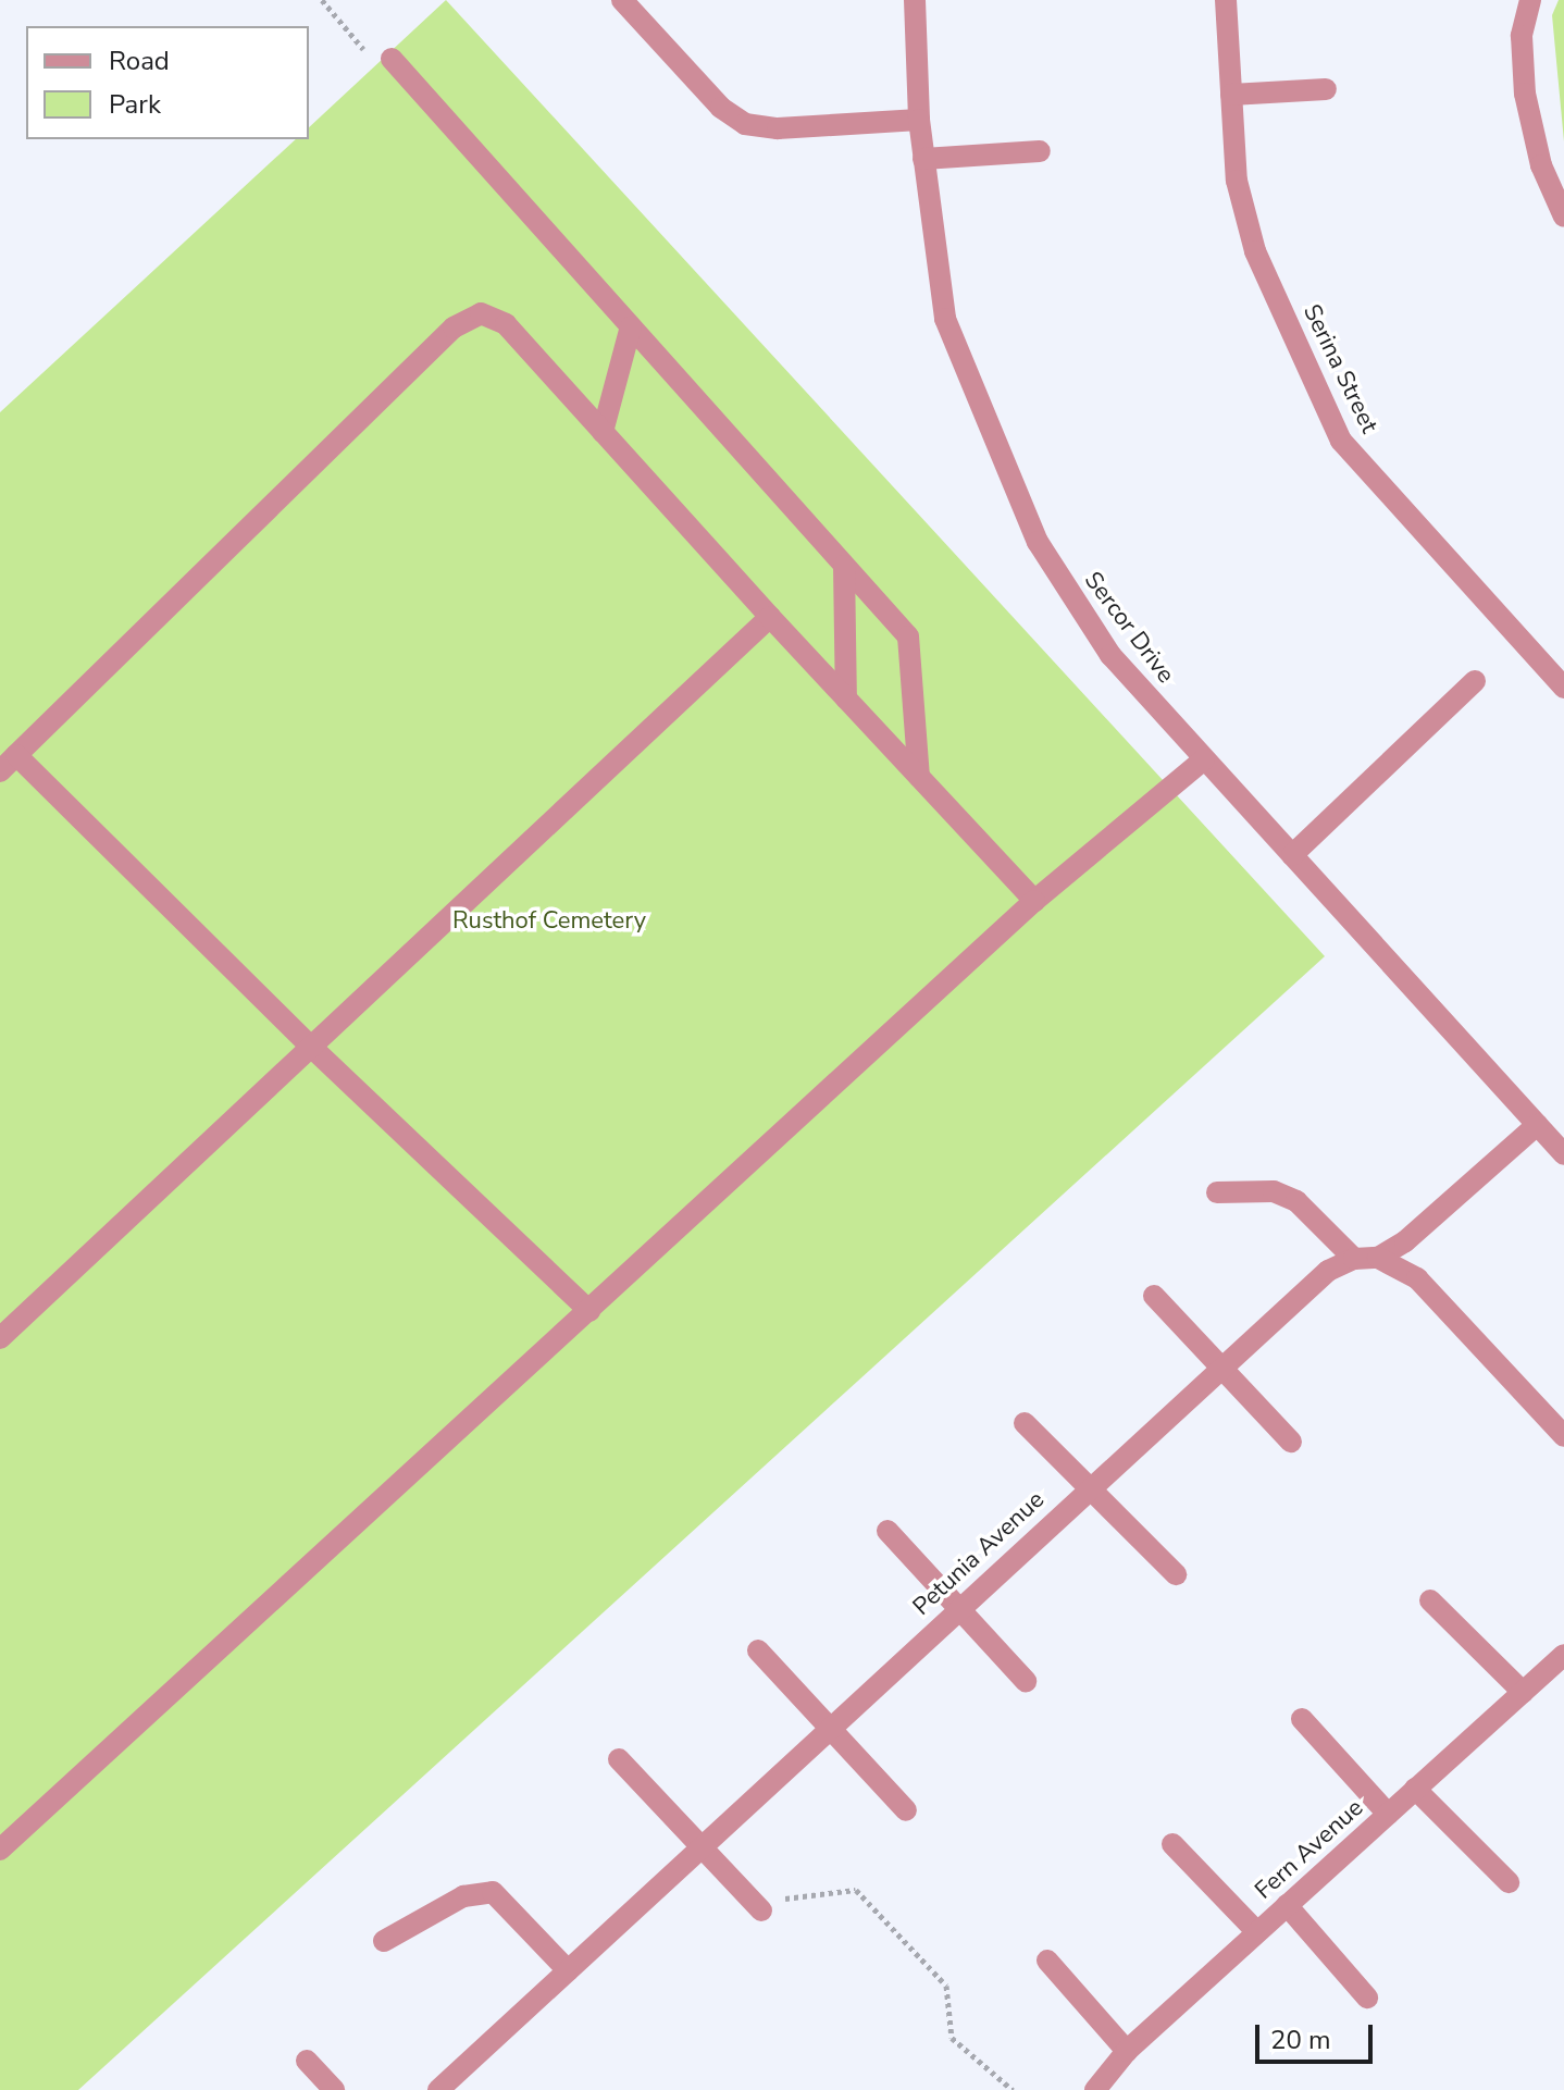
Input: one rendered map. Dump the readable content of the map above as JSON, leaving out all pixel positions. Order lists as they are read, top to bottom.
{
  "streets": {
    "street": [
      "Serina Street",
      "Sercor Drive",
      "Petunia Avenue",
      "Fern Avenue"
    ]
  },
  "parks": ["Rusthof Cemetery"],
  "legend": ["Road", "Park"],
  "scale_bar": "20 m"
}
